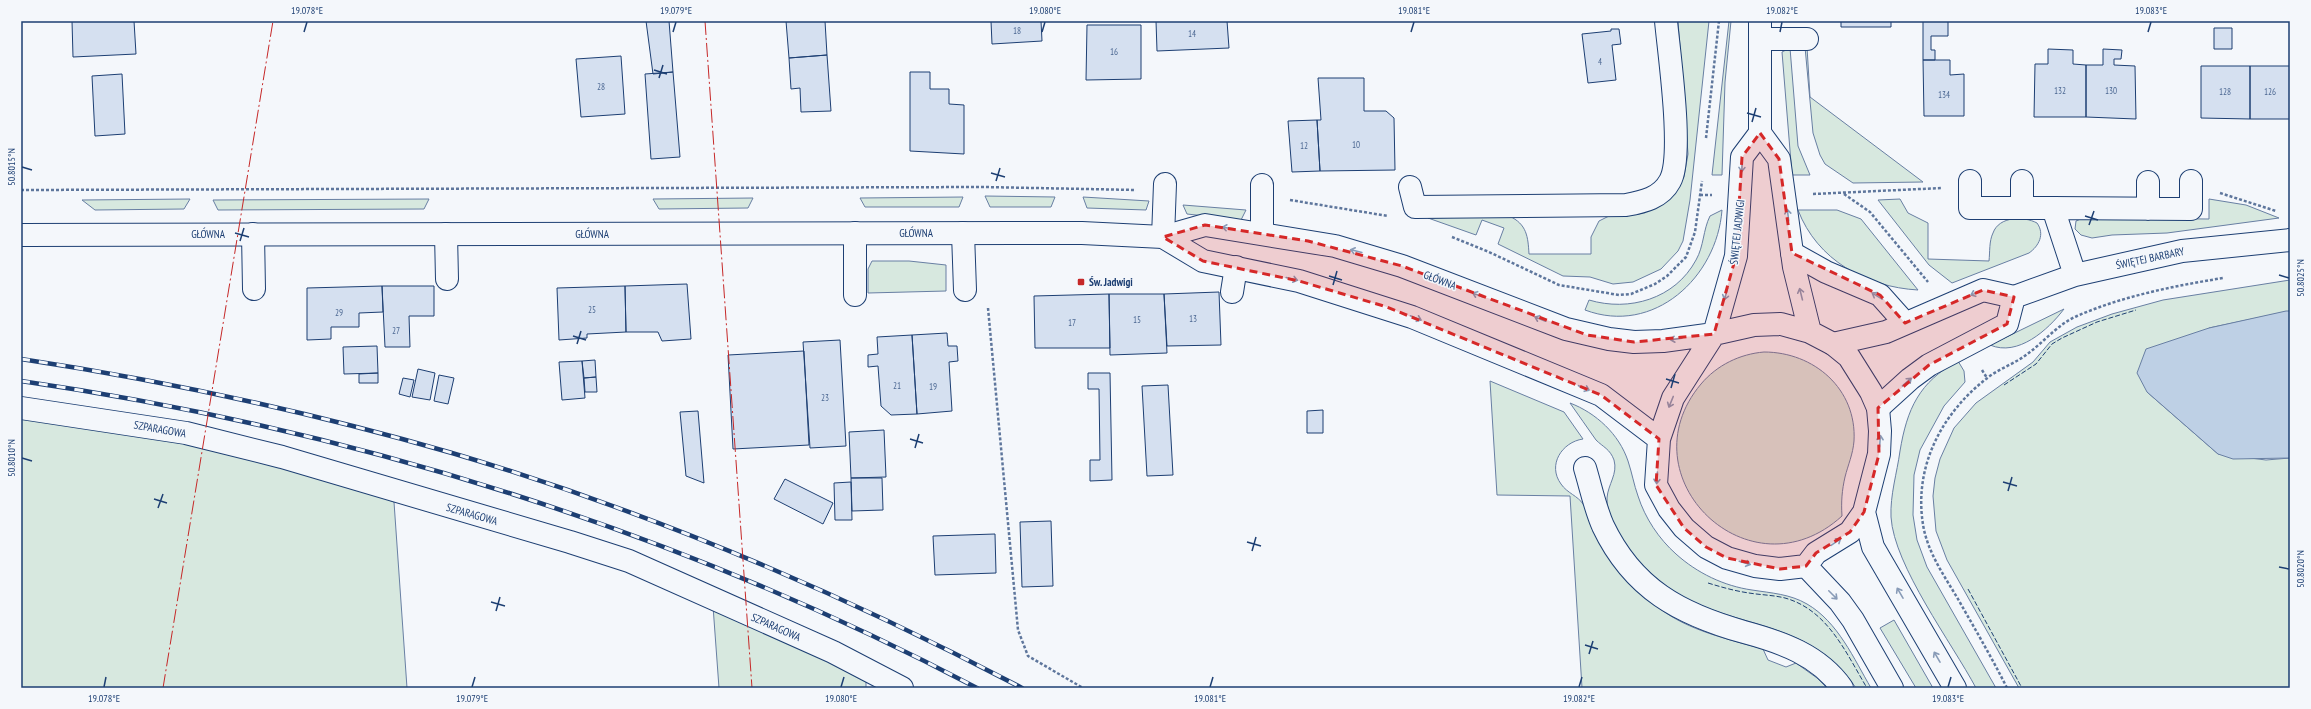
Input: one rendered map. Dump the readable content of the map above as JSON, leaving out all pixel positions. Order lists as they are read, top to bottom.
{
  "streets": {
    "main road": [
      "ŚWIĘTEJ JADWIGI",
      "GŁÓWNA",
      "ŚWIĘTEJ BARBARY",
      "SZPARAGOWA"
    ]
  },
  "crossings": [
    ["ŚWIĘTEJ JADWIGI", "GŁÓWNA"]
  ],
  "places": {
    "transit": ["Św. Jadwigi"]
  },
  "house_numbers": [
    "18",
    "14",
    "16",
    "4",
    "28",
    "132",
    "130",
    "128",
    "126",
    "134",
    "10",
    "12",
    "25",
    "29",
    "13",
    "15",
    "17",
    "27",
    "21",
    "19",
    "23"
  ],
  "coordinates": [
    "19.078°E",
    "19.079°E",
    "19.080°E",
    "19.081°E",
    "19.082°E",
    "19.083°E",
    "50.8015°N",
    "50.8025°N",
    "50.8010°N",
    "50.8020°N"
  ]
}
